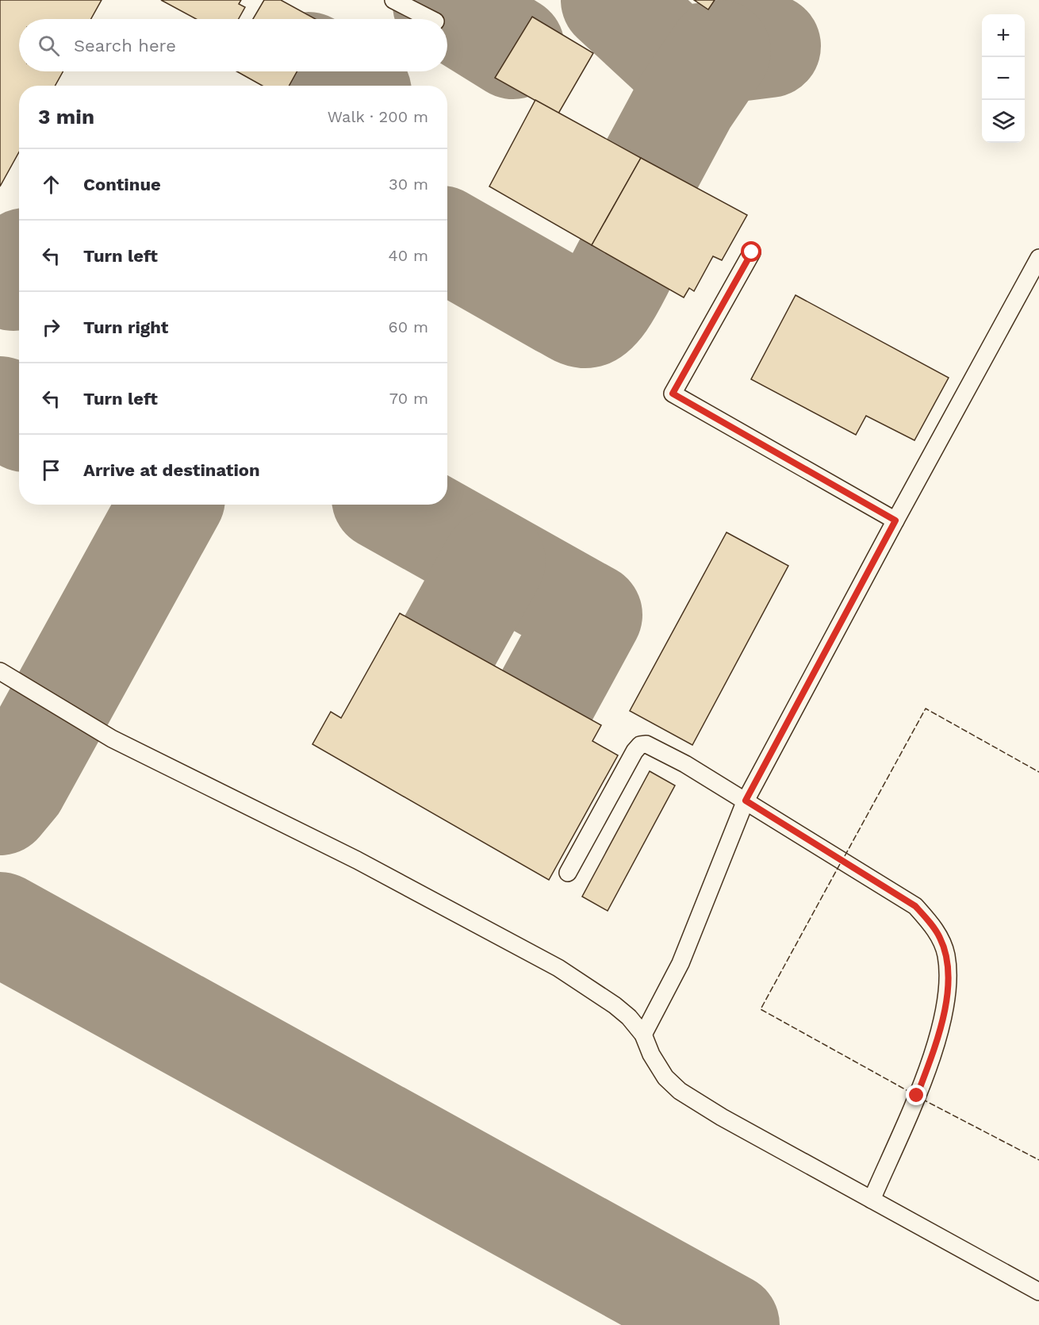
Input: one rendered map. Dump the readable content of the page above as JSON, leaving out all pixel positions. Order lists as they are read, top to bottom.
{
  "page": {
    "map_buttons": ["+", "−"],
    "search": "Search here",
    "heading": ["3 min", "Walk · 200 m"],
    "list": [
      ["Continue", "30 m"],
      ["Turn left", "40 m"],
      ["Turn right", "60 m"],
      ["Turn left", "70 m"],
      "Arrive at destination"
    ]
  }
}
